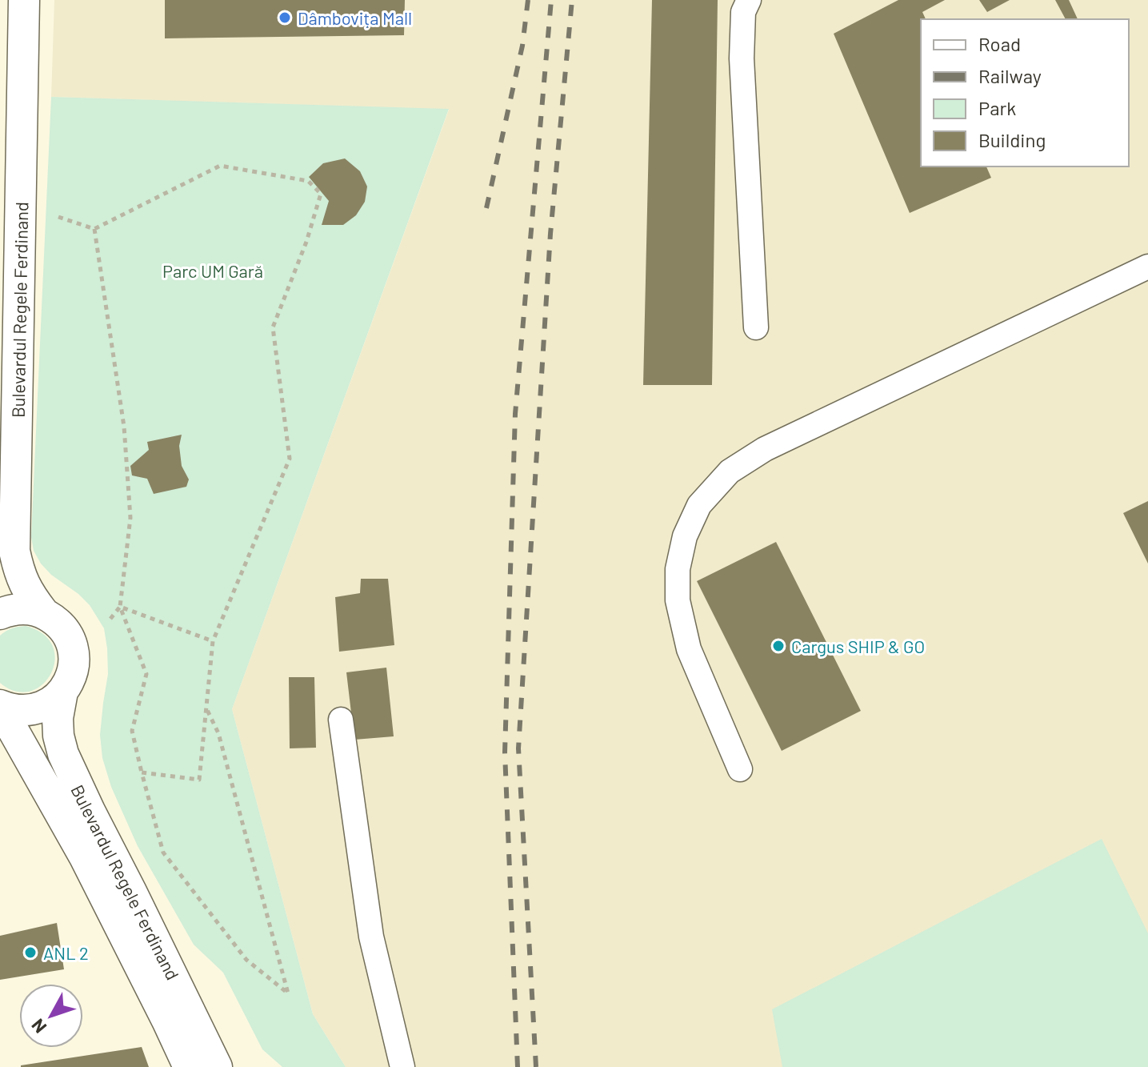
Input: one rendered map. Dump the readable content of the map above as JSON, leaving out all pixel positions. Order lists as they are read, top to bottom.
{
  "streets": {
    "main road": ["Bulevardul Regele Ferdinand"]
  },
  "parks": ["Parc UM Gară"],
  "places": ["Dâmbovița Mall", "Cargus SHIP & GO", "ANL 2"],
  "legend": [
    "Road",
    "Railway",
    "Park",
    "Building"
  ],
  "north": "bottom left"
}
